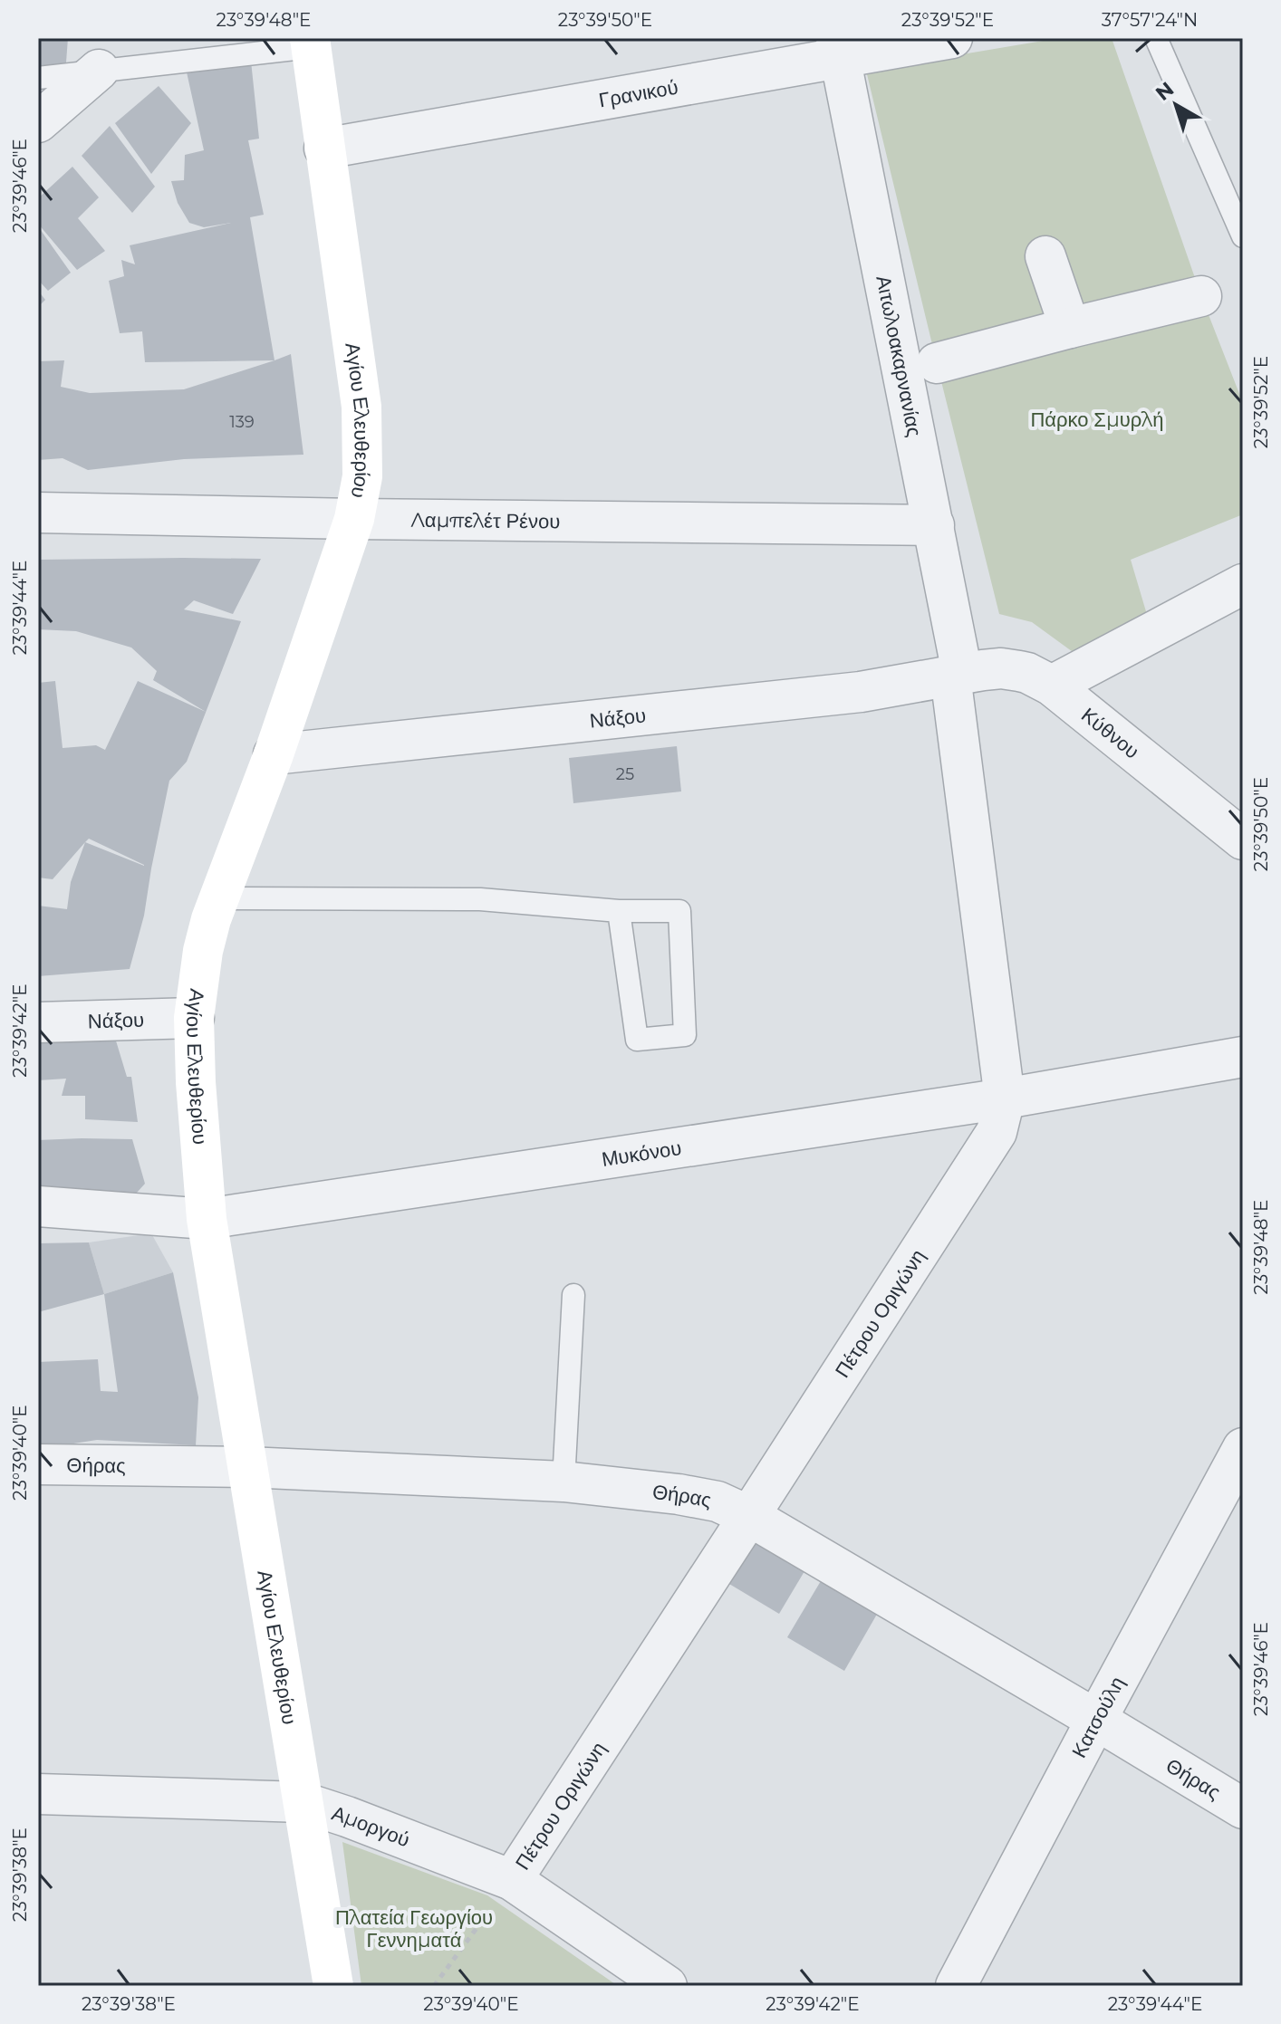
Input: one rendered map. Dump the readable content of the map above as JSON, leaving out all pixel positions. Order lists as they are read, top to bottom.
{
  "streets": {
    "street": [
      "Γρανικού",
      "Αιτωλοακαρνανίας",
      "Αγίου Ελευθερίου",
      "Λαμπελέτ Ρένου",
      "Νάξου",
      "Κύθνου",
      "Μυκόνου",
      "Πέτρου Οριγώνη",
      "Θήρας",
      "Κατσούλη",
      "Αμοργού"
    ]
  },
  "crossings": [
    ["Γρανικού", "Αιτωλοακαρνανίας"],
    ["Γρανικού", "Αγίου Ελευθερίου"],
    ["Αιτωλοακαρνανίας", "Λαμπελέτ Ρένου"],
    ["Αιτωλοακαρνανίας", "Νάξου"],
    ["Αιτωλοακαρνανίας", "Κύθνου"],
    ["Αιτωλοακαρνανίας", "Πέτρου Οριγώνη"],
    ["Αγίου Ελευθερίου", "Λαμπελέτ Ρένου"],
    ["Αγίου Ελευθερίου", "Νάξου"],
    ["Αγίου Ελευθερίου", "Μυκόνου"],
    ["Αγίου Ελευθερίου", "Θήρας"],
    ["Αγίου Ελευθερίου", "Αμοργού"],
    ["Νάξου", "Κύθνου"],
    ["Νάξου", "Πέτρου Οριγώνη"],
    ["Κύθνου", "Πέτρου Οριγώνη"],
    ["Μυκόνου", "Πέτρου Οριγώνη"],
    ["Πέτρου Οριγώνη", "Θήρας"],
    ["Πέτρου Οριγώνη", "Αμοργού"],
    ["Θήρας", "Κατσούλη"]
  ],
  "parks": ["Πάρκο Σµυρλή", "Πλατεία Γεωργίου Γεννηματά"],
  "house_numbers": ["139", "25"],
  "north": "top left",
  "coordinates": [
    "23°39'48\"E",
    "23°39'50\"E",
    "23°39'52\"E",
    "37°57'24\"N",
    "23°39'46\"E",
    "23°39'44\"E",
    "23°39'42\"E",
    "23°39'40\"E",
    "23°39'38\"E"
  ]
}
